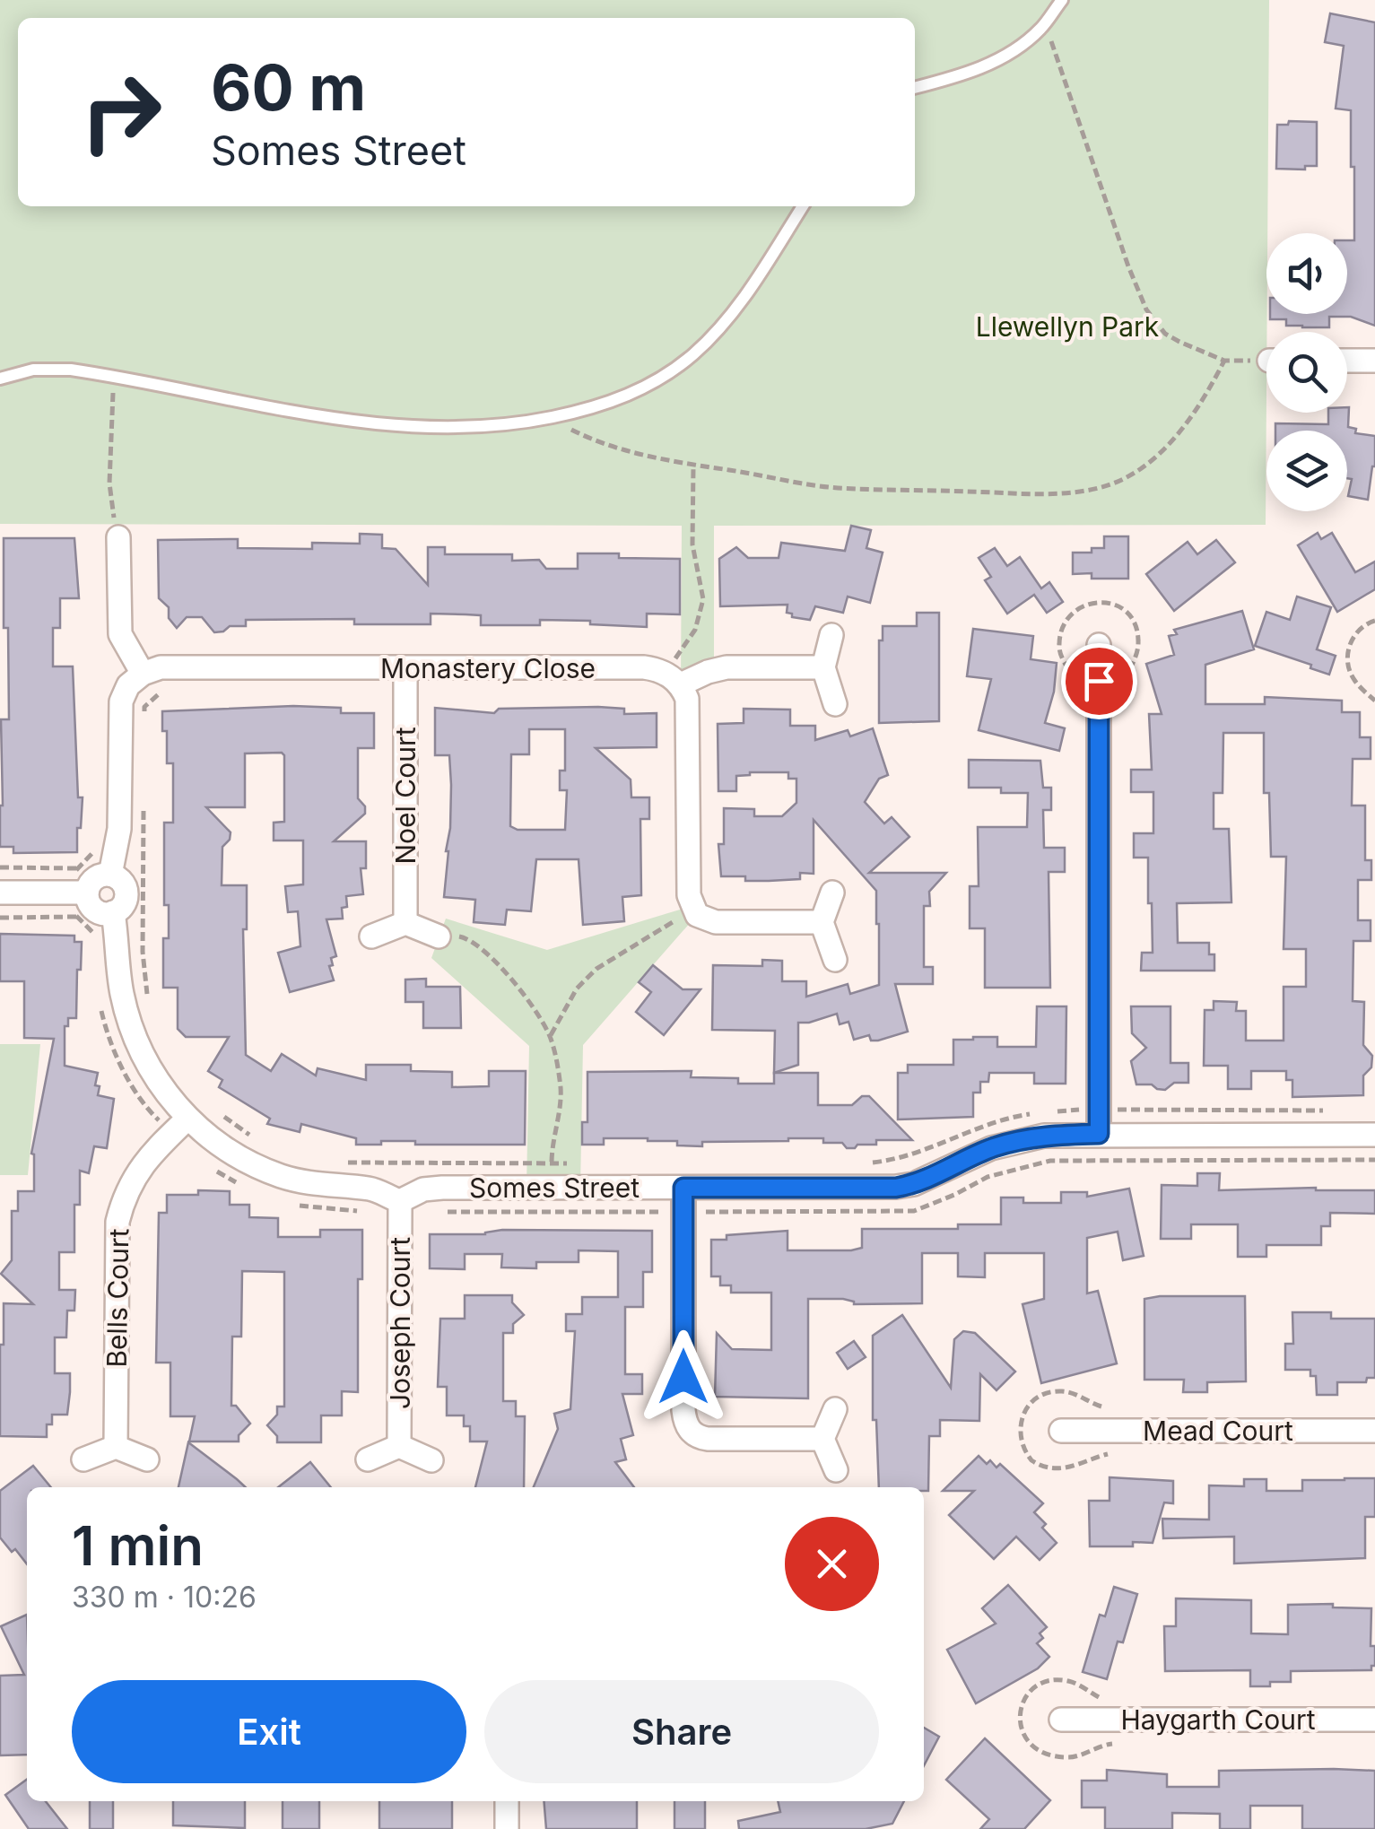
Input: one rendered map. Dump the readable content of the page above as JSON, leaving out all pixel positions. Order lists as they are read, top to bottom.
{
  "streets": {
    "street": [
      "Monastery Close",
      "Noel Court",
      "Somes Street",
      "Bells Court",
      "Joseph Court",
      "Mead Court",
      "Haygarth Court"
    ]
  },
  "crossings": [
    ["Monastery Close", "Noel Court"],
    ["Somes Street", "Joseph Court"]
  ],
  "parks": ["Llewellyn Park"],
  "page": {
    "turn": ["60 m", "Somes Street"],
    "heading": ["1 min", "330 m · 10:26"],
    "buttons": ["Exit", "Share"]
  }
}
